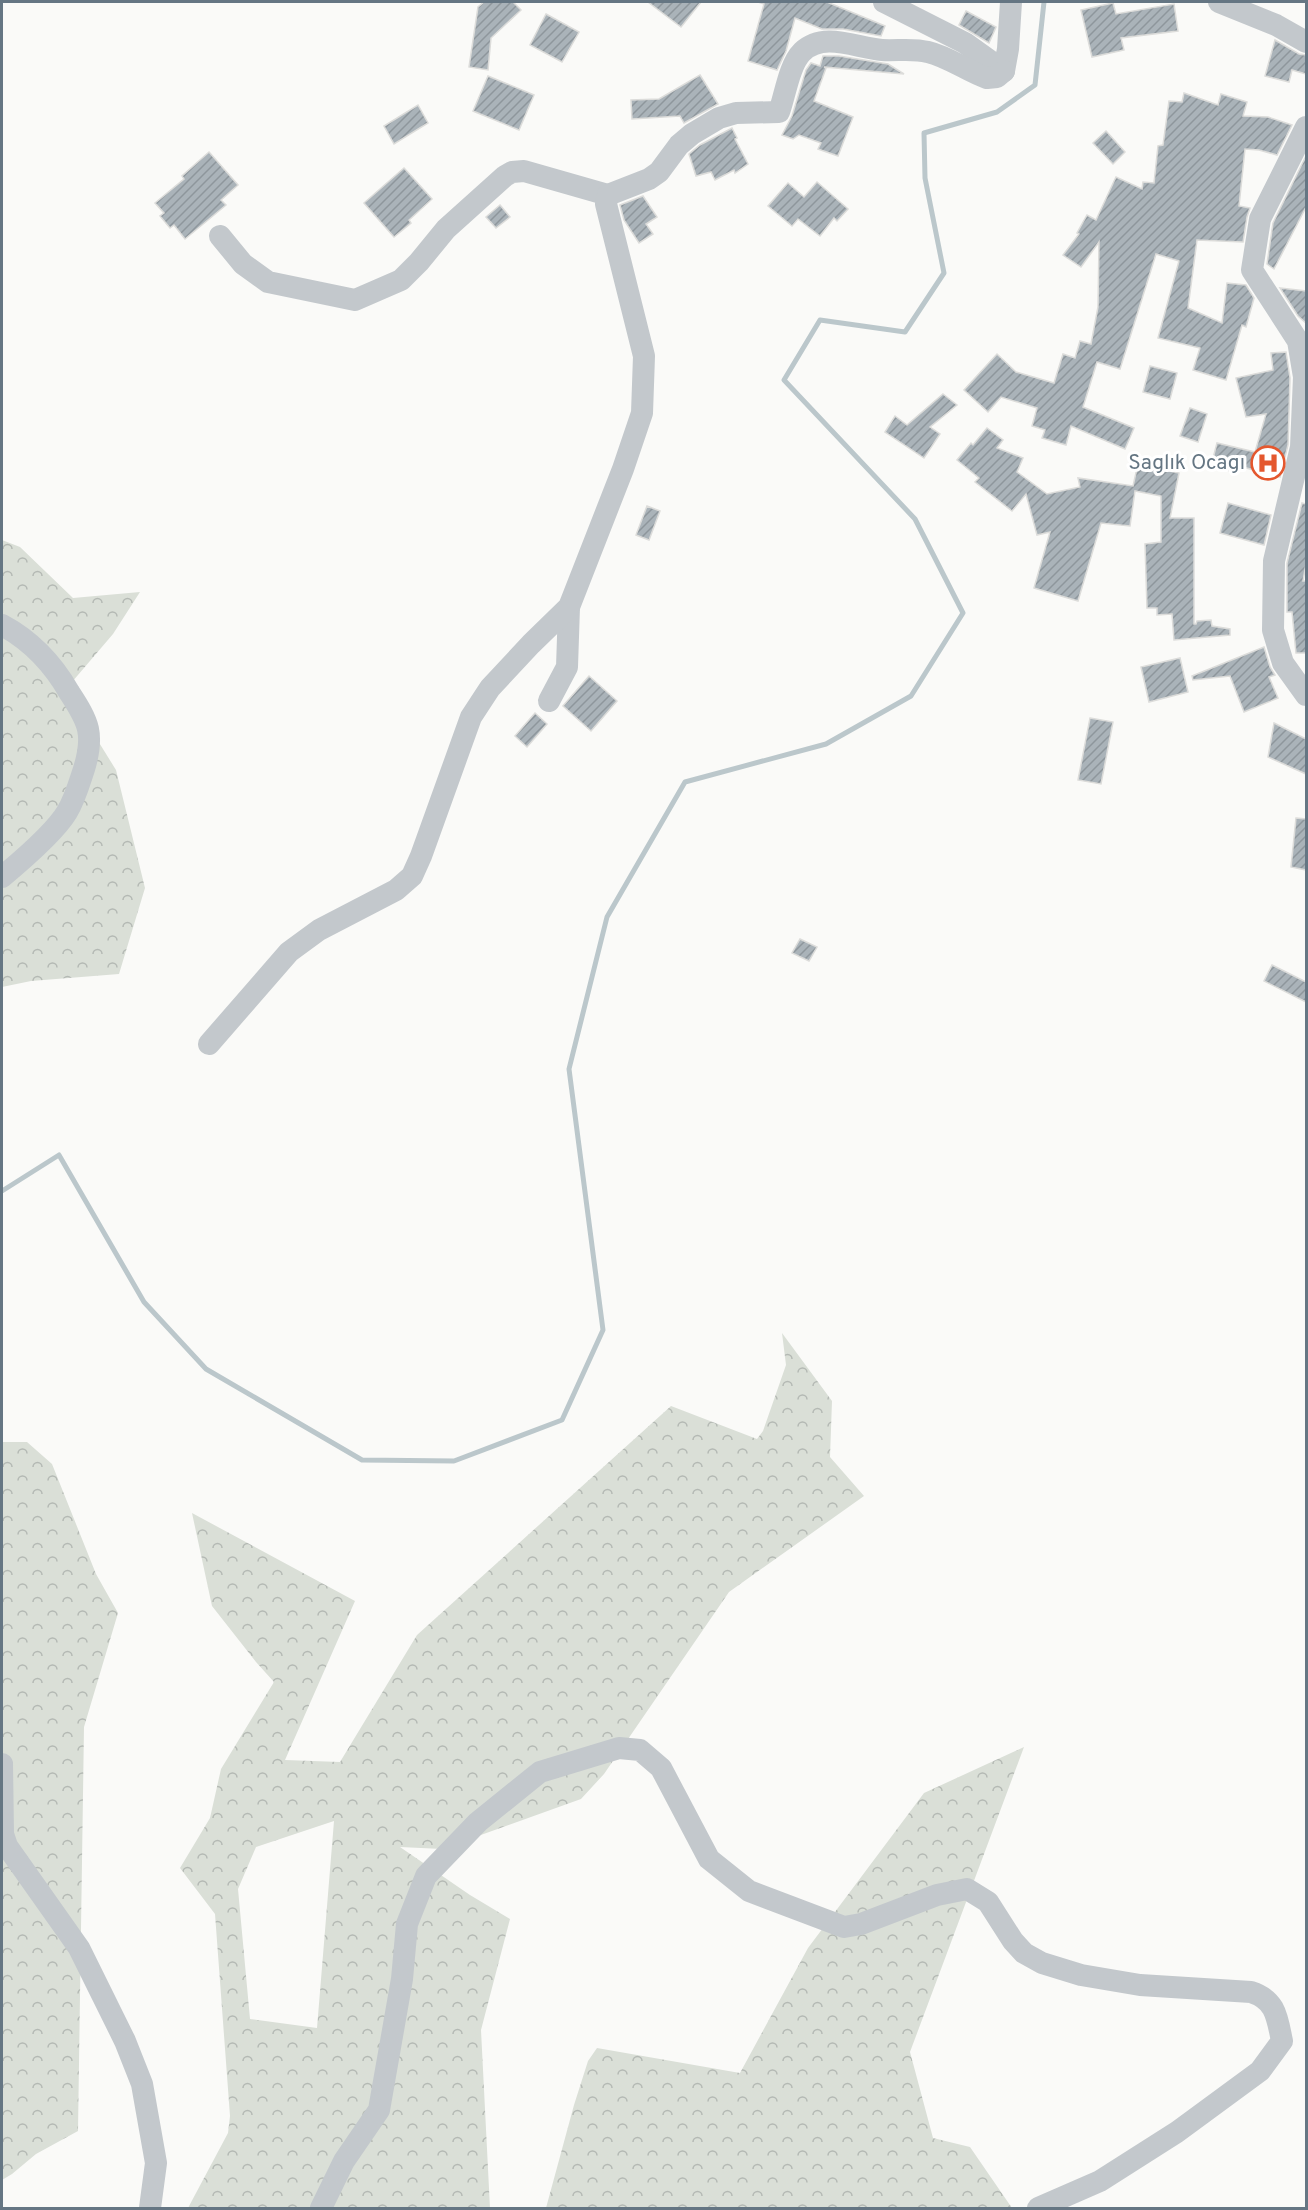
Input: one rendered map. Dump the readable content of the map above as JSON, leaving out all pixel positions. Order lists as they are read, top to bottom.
{
  "places": {
    "hospital": ["Saglık Ocagı"]
  }
}
